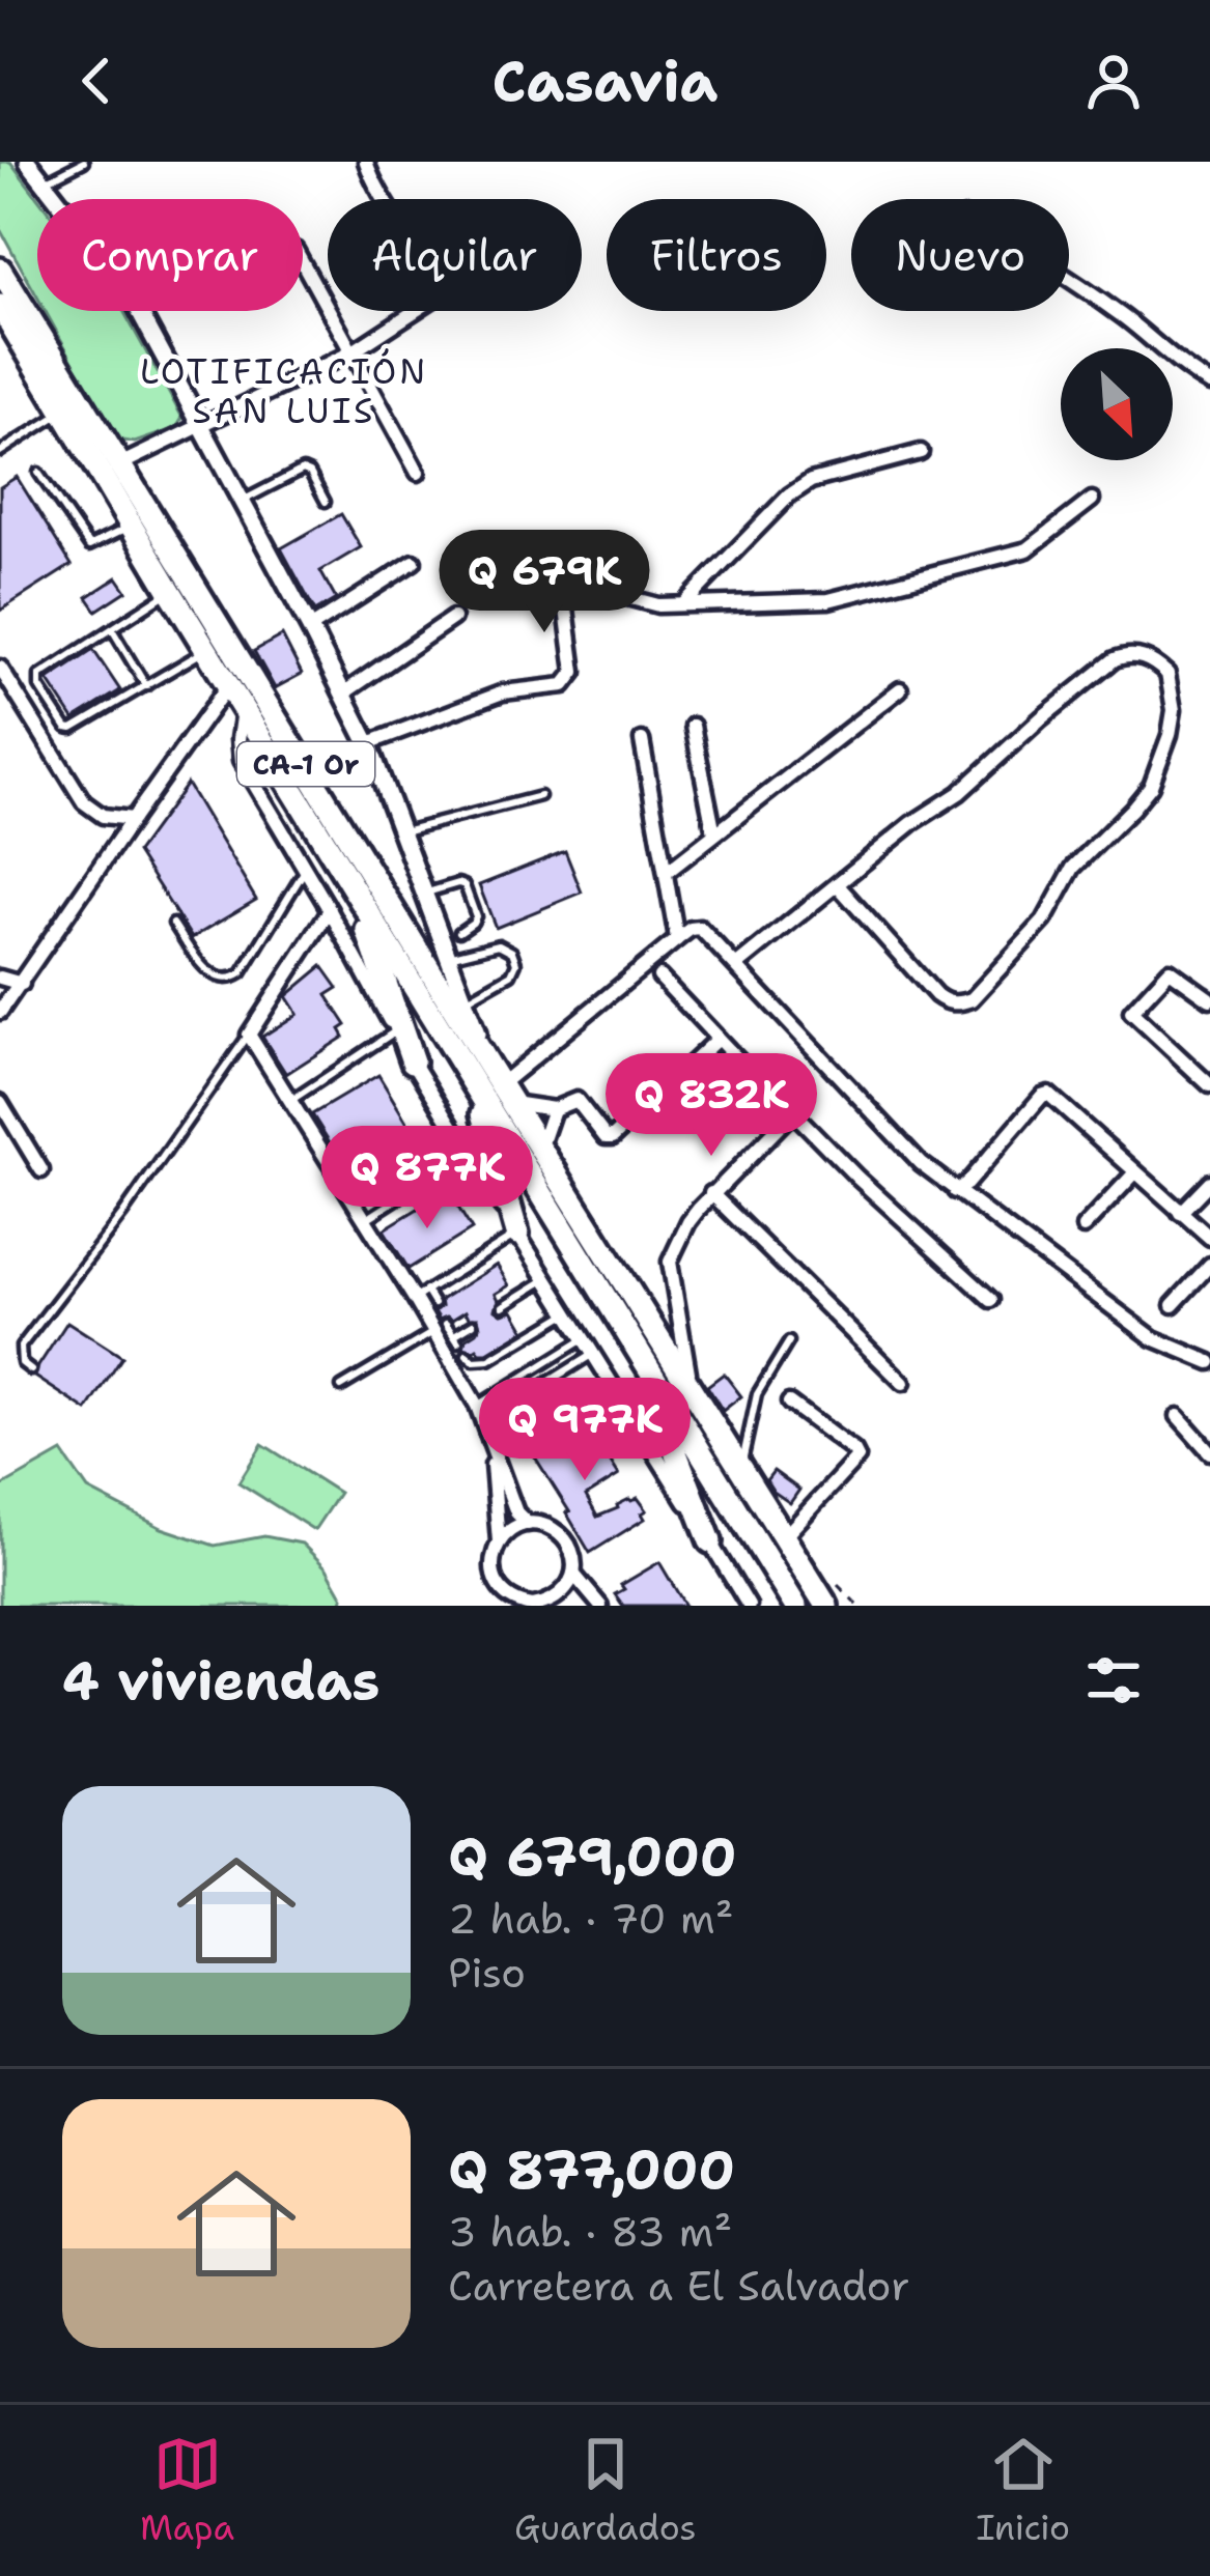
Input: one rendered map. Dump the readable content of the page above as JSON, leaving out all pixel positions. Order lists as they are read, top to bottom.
{
  "streets": {
    "highway": ["CA-1 Or"]
  },
  "districts": ["LOTIFICACIÓN SAN LUIS"],
  "north": "bottom right",
  "page": {
    "header": "Casavia",
    "chip": [
      "Comprar",
      "Alquilar",
      "Filtros",
      "Nuevo"
    ],
    "price": [
      "Q 679K",
      "Q 832K",
      "Q 877K",
      "Q 977K"
    ],
    "heading": "4 viviendas",
    "list": [
      {
        "name": "Q 679,000",
        "note": "2 hab. · 70 m² · Piso"
      },
      {
        "name": "Q 877,000",
        "note": "3 hab. · 83 m² · Carretera a El Salvador"
      }
    ],
    "tabs": ["Mapa", "Guardados", "Inicio"]
  }
}
